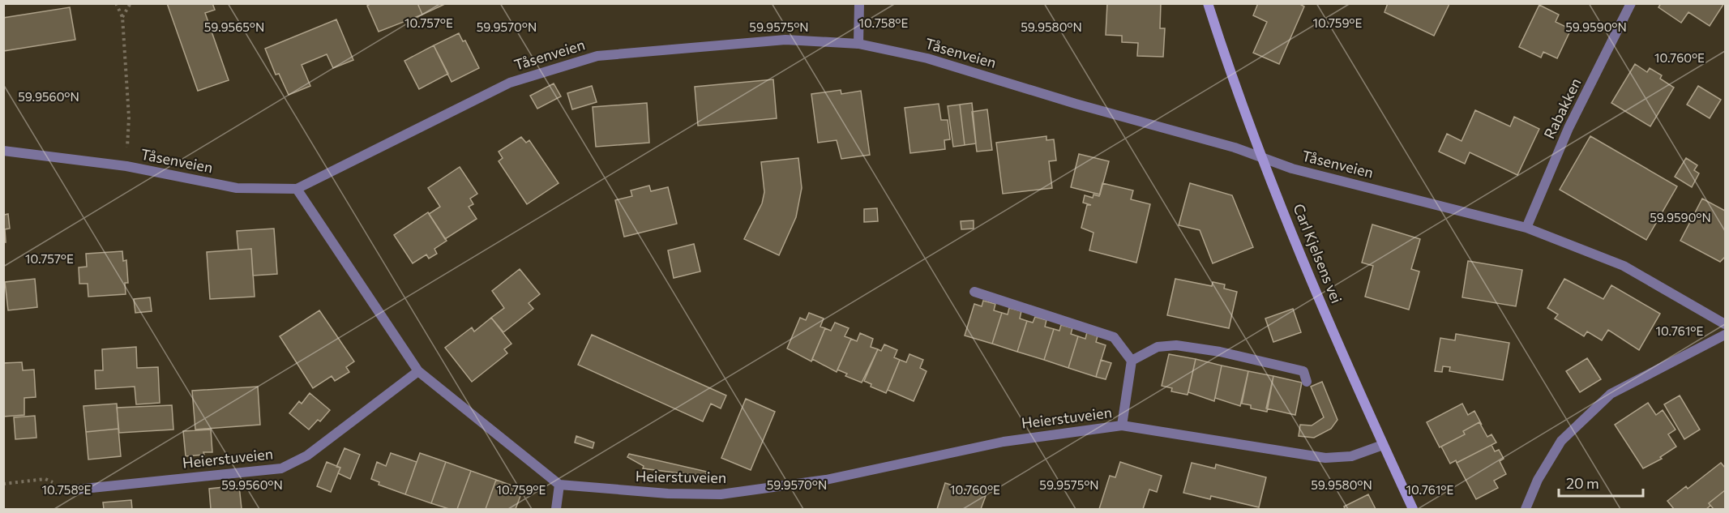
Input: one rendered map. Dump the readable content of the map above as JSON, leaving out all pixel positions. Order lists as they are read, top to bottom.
{
  "streets": {
    "main road": ["Carl Kjelsens vei"],
    "street": ["Tåsenveien", "Rabakken", "Heierstuveien"]
  },
  "crossings": [
    ["Tåsenveien", "Rabakken"],
    ["Tåsenveien", "Carl Kjelsens vei"],
    ["Carl Kjelsens vei", "Heierstuveien"]
  ],
  "scale_bar": "20 m",
  "coordinates": [
    "10.757°E",
    "10.758°E",
    "10.759°E",
    "59.9590°N",
    "59.9565°N",
    "59.9570°N",
    "59.9575°N",
    "59.9580°N",
    "10.760°E",
    "59.9560°N",
    "10.761°E"
  ]
}
